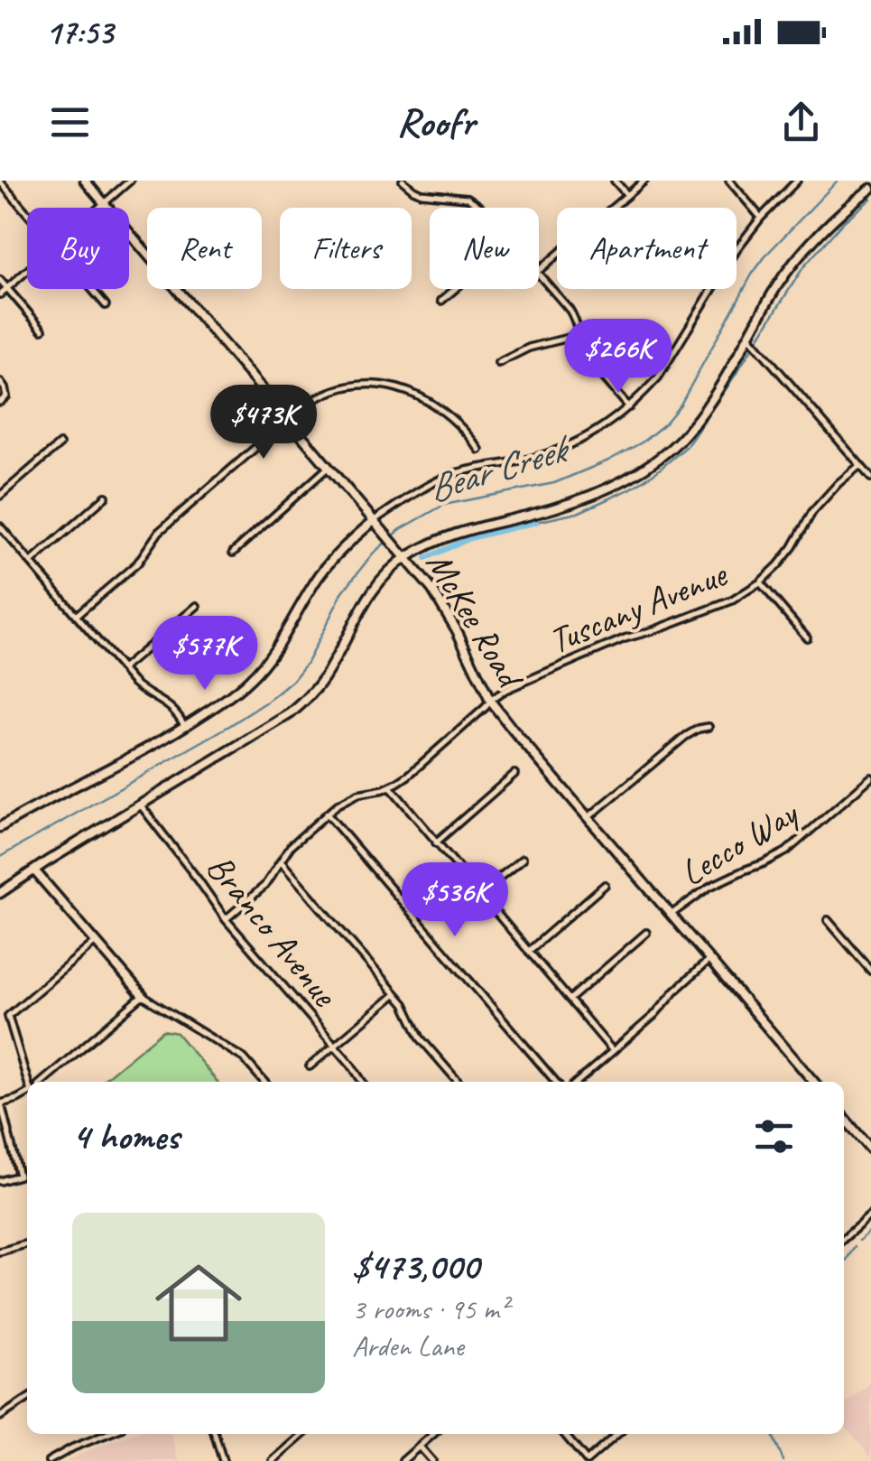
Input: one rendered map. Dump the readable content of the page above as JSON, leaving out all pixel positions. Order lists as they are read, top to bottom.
{
  "streets": {
    "street": [
      "Tuscany Avenue",
      "McKee Road",
      "Lecco Way",
      "Branco Avenue"
    ]
  },
  "crossings": [
    ["Tuscany Avenue", "McKee Road"],
    ["McKee Road", "Lecco Way"]
  ],
  "water": ["Bear Creek"],
  "page": {
    "status": "17:53",
    "header": "Roofr",
    "chip": [
      "Buy",
      "Rent",
      "Filters",
      "New",
      "Apartment"
    ],
    "price": [
      "$266K",
      "$473K",
      "$577K",
      "$536K"
    ],
    "heading": "4 homes",
    "list": [
      {
        "name": "$473,000",
        "note": "3 rooms · 95 m² · Arden Lane"
      }
    ]
  }
}
